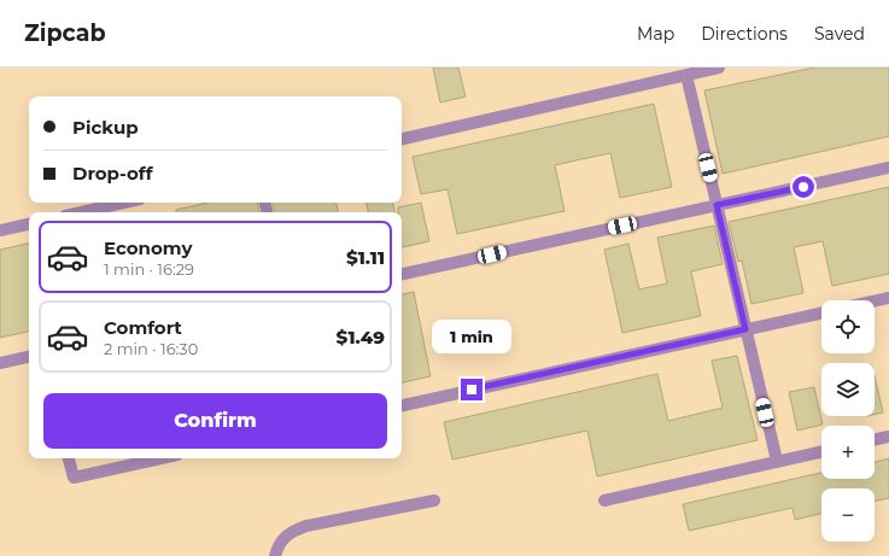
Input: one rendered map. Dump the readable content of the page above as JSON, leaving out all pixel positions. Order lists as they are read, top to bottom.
{
  "page": {
    "header": "Zipcab",
    "nav": ["Map", "Directions", "Saved"],
    "banner": ["Pickup", "Drop-off"],
    "list": [
      {
        "name": "Economy",
        "note": "1 min · 16:29",
        "value": "$1.11"
      },
      {
        "name": "Comfort",
        "note": "2 min · 16:30",
        "value": "$1.49"
      }
    ],
    "map_buttons": ["+", "−"],
    "bubble": "1 min",
    "buttons": "Confirm"
  }
}
